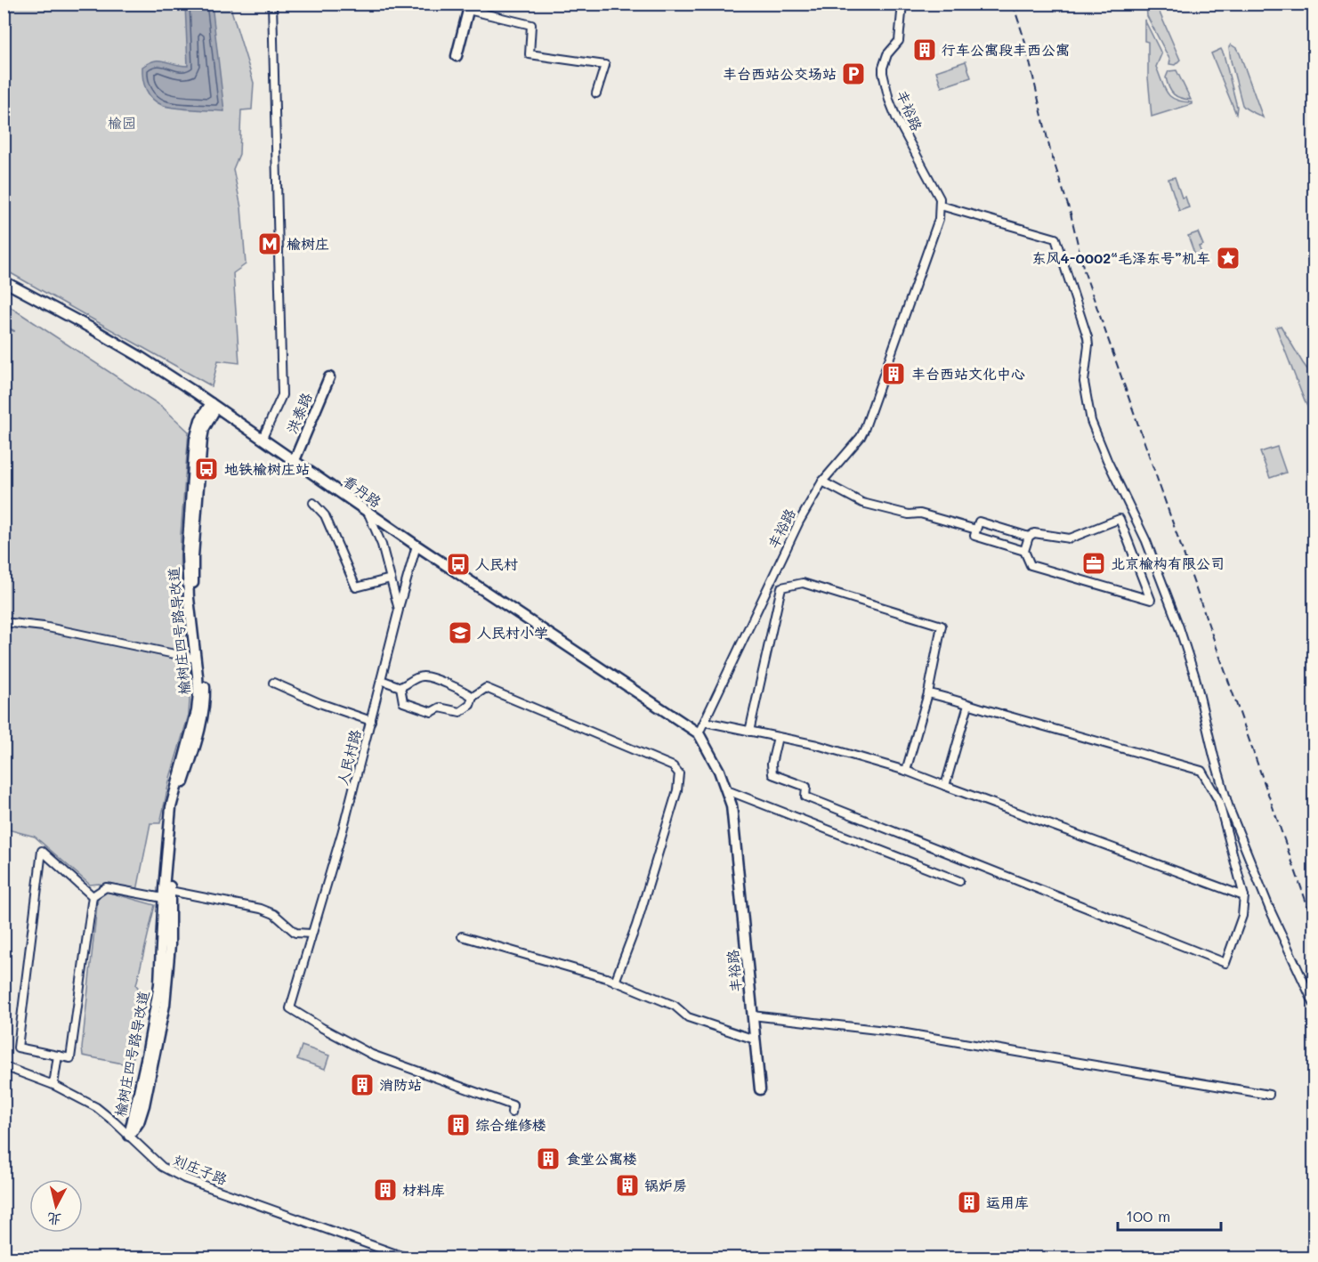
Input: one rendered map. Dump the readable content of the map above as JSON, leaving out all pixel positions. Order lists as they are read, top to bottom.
{
  "streets": {
    "street": [
      "丰裕路",
      "洪泰路",
      "看丹路",
      "榆树庄四号路导改道",
      "人民村路",
      "刘庄子路"
    ]
  },
  "crossings": [
    ["丰裕路", "看丹路"],
    ["洪泰路", "看丹路"],
    ["看丹路", "榆树庄四号路导改道"],
    ["看丹路", "人民村路"],
    ["榆树庄四号路导改道", "刘庄子路"]
  ],
  "parks": ["榆园"],
  "places": {
    "building": [
      "行车公寓段丰西公寓",
      "丰台西站文化中心",
      "消防站",
      "综合维修楼",
      "食堂公寓楼",
      "锅炉房",
      "材料库",
      "运用库"
    ],
    "parking": ["丰台西站公交场站"],
    "metro station": ["榆树庄"],
    "place": ["东风4-0002“毛泽东号”机车"],
    "bus stop": ["地铁榆树庄站", "人民村"],
    "office": ["北京榆构有限公司"],
    "school or university": ["人民村小学"]
  },
  "scale_bar": "100 m",
  "north": "bottom"
}
